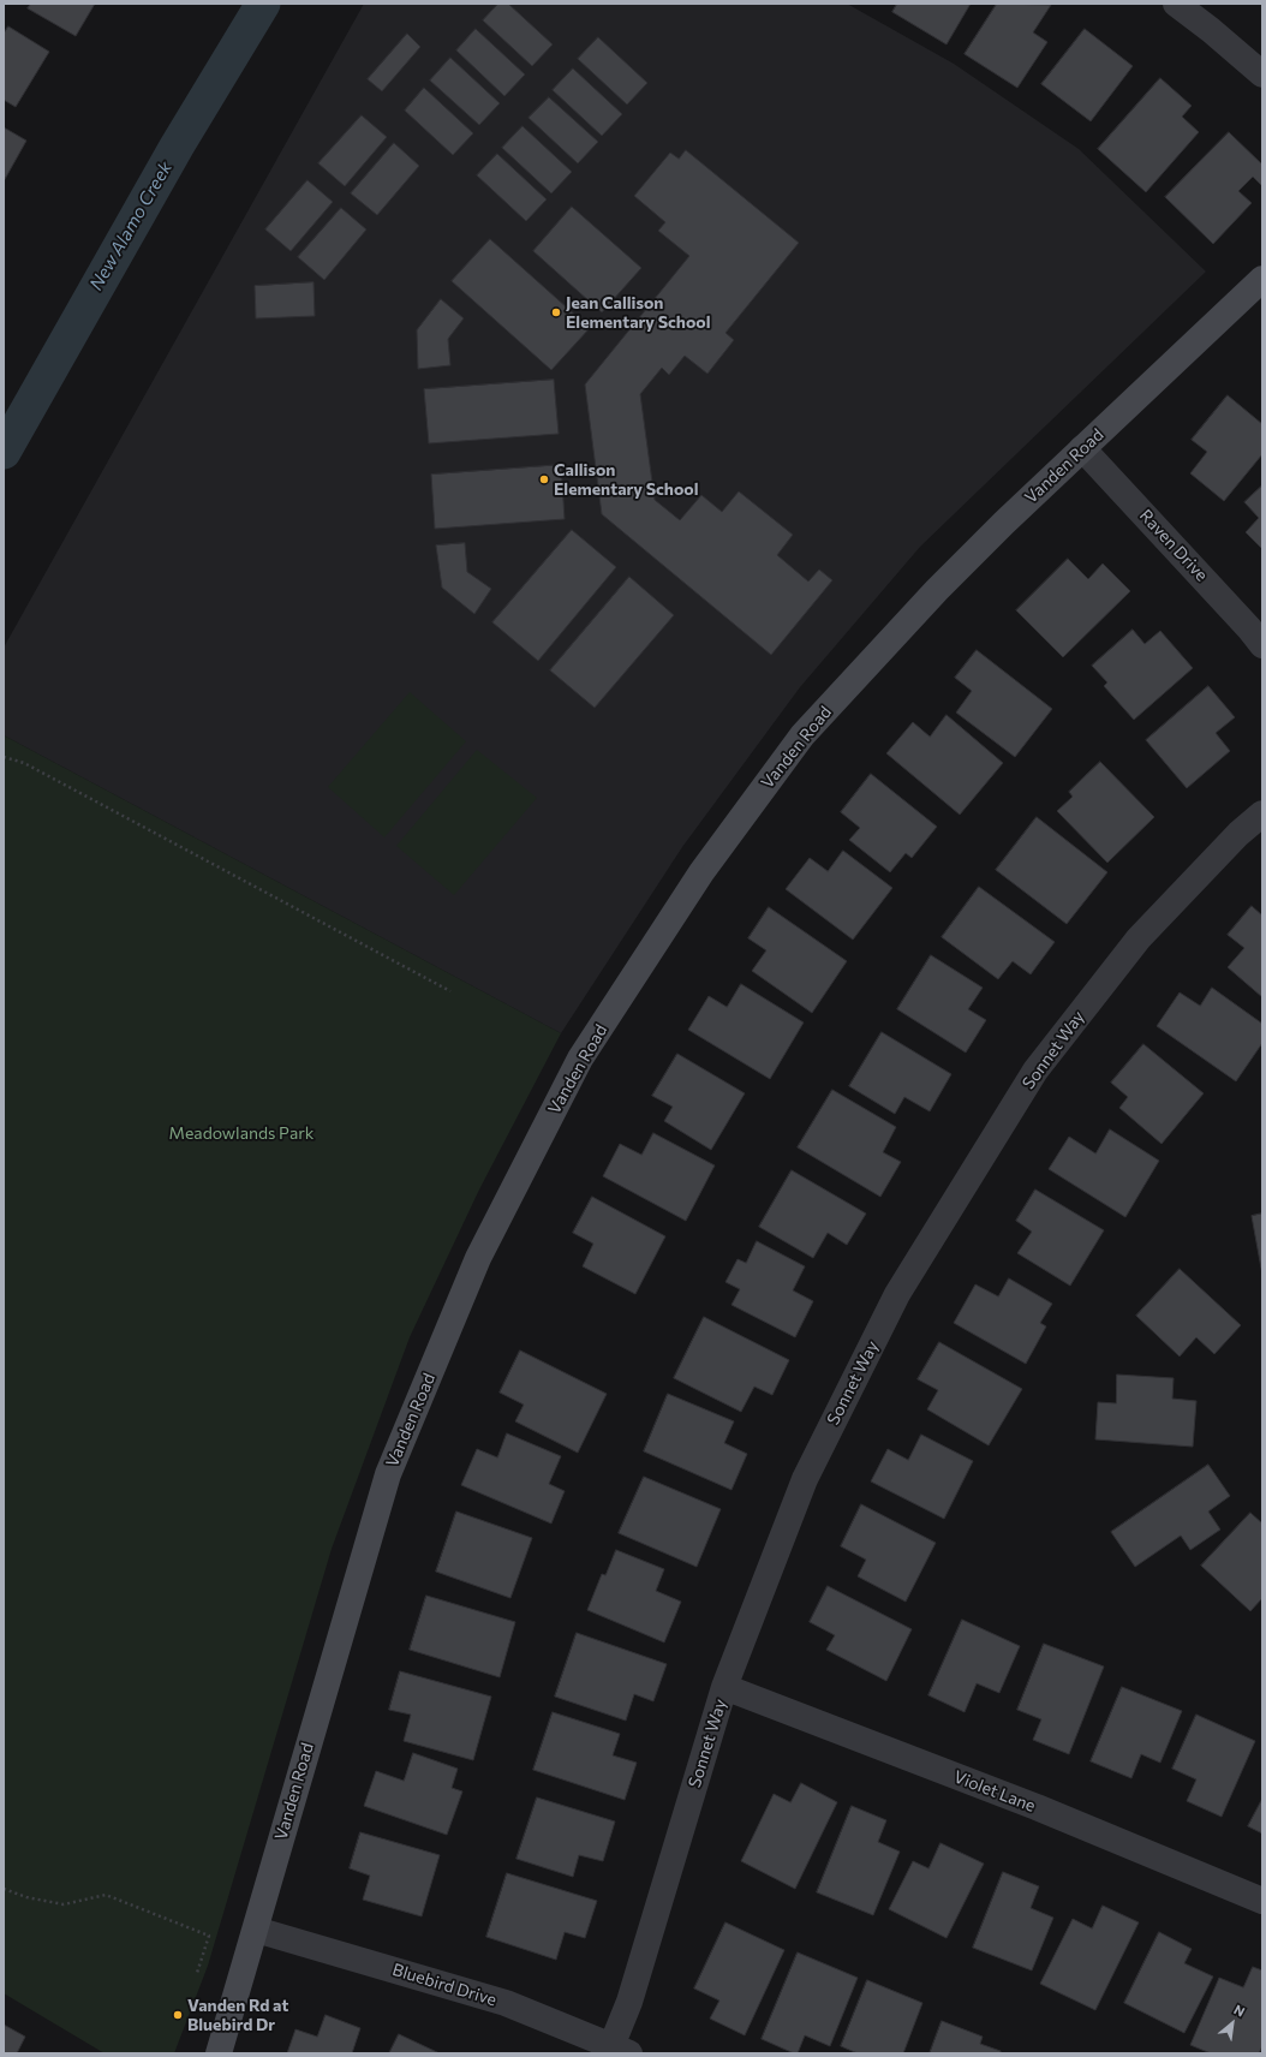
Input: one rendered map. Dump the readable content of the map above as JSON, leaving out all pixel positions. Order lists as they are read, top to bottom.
{
  "streets": {
    "street": [
      "Vanden Road",
      "Raven Drive",
      "Sonnet Way",
      "Violet Lane",
      "Bluebird Drive"
    ]
  },
  "crossings": [
    ["Vanden Road", "Raven Drive"],
    ["Vanden Road", "Bluebird Drive"],
    ["Sonnet Way", "Violet Lane"],
    ["Sonnet Way", "Bluebird Drive"]
  ],
  "water": ["New Alamo Creek"],
  "parks": ["Meadowlands Park"],
  "places": ["Jean Callison Elementary School", "Callison Elementary School", "Vanden Rd at Bluebird Dr"],
  "north": "top right"
}
